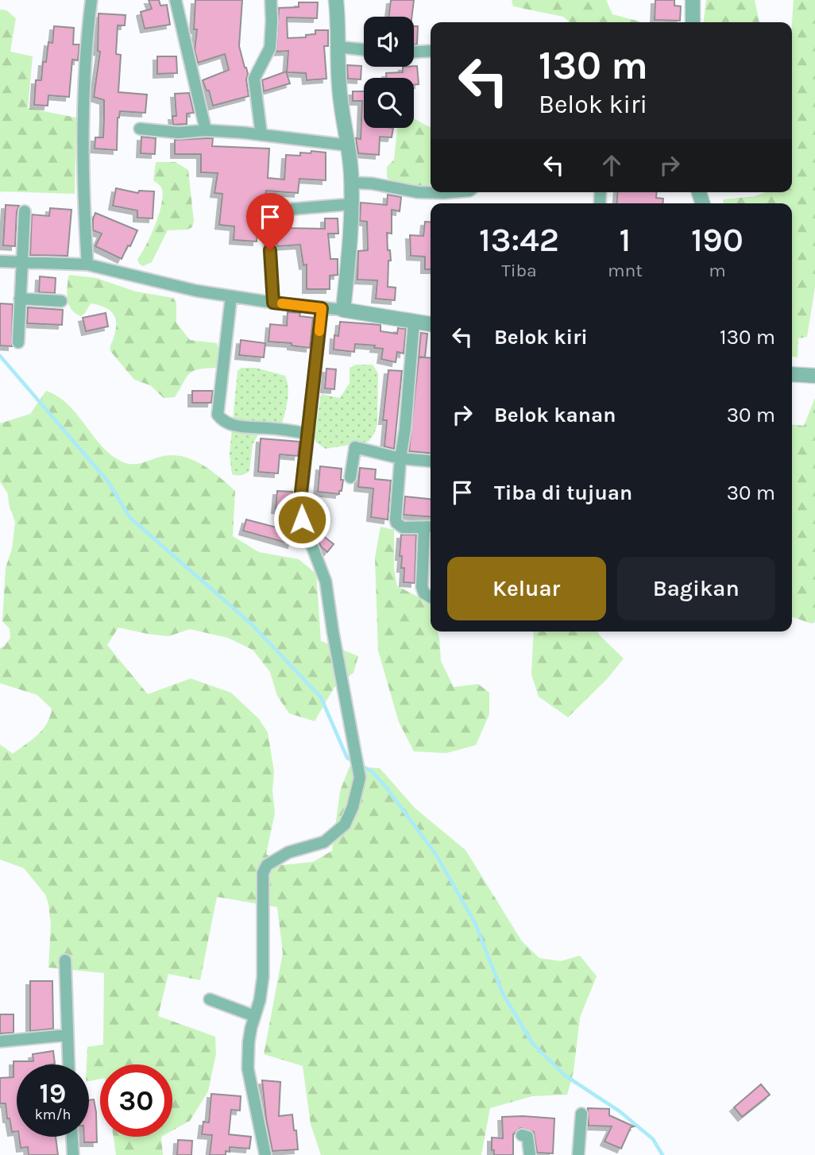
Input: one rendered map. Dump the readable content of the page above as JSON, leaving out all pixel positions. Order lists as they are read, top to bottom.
{
  "page": {
    "turn": ["130 m", "Belok kiri"],
    "eta": [
      "13:42",
      "Tiba",
      "1",
      "mnt",
      "190",
      "m"
    ],
    "list": [
      {
        "name": "Belok kiri",
        "value": "130 m"
      },
      {
        "name": "Belok kanan",
        "value": "30 m"
      },
      {
        "name": "Tiba di tujuan",
        "value": "30 m"
      }
    ],
    "buttons": ["Keluar", "Bagikan"],
    "speed": "19 km/h",
    "limit": "30"
  }
}
